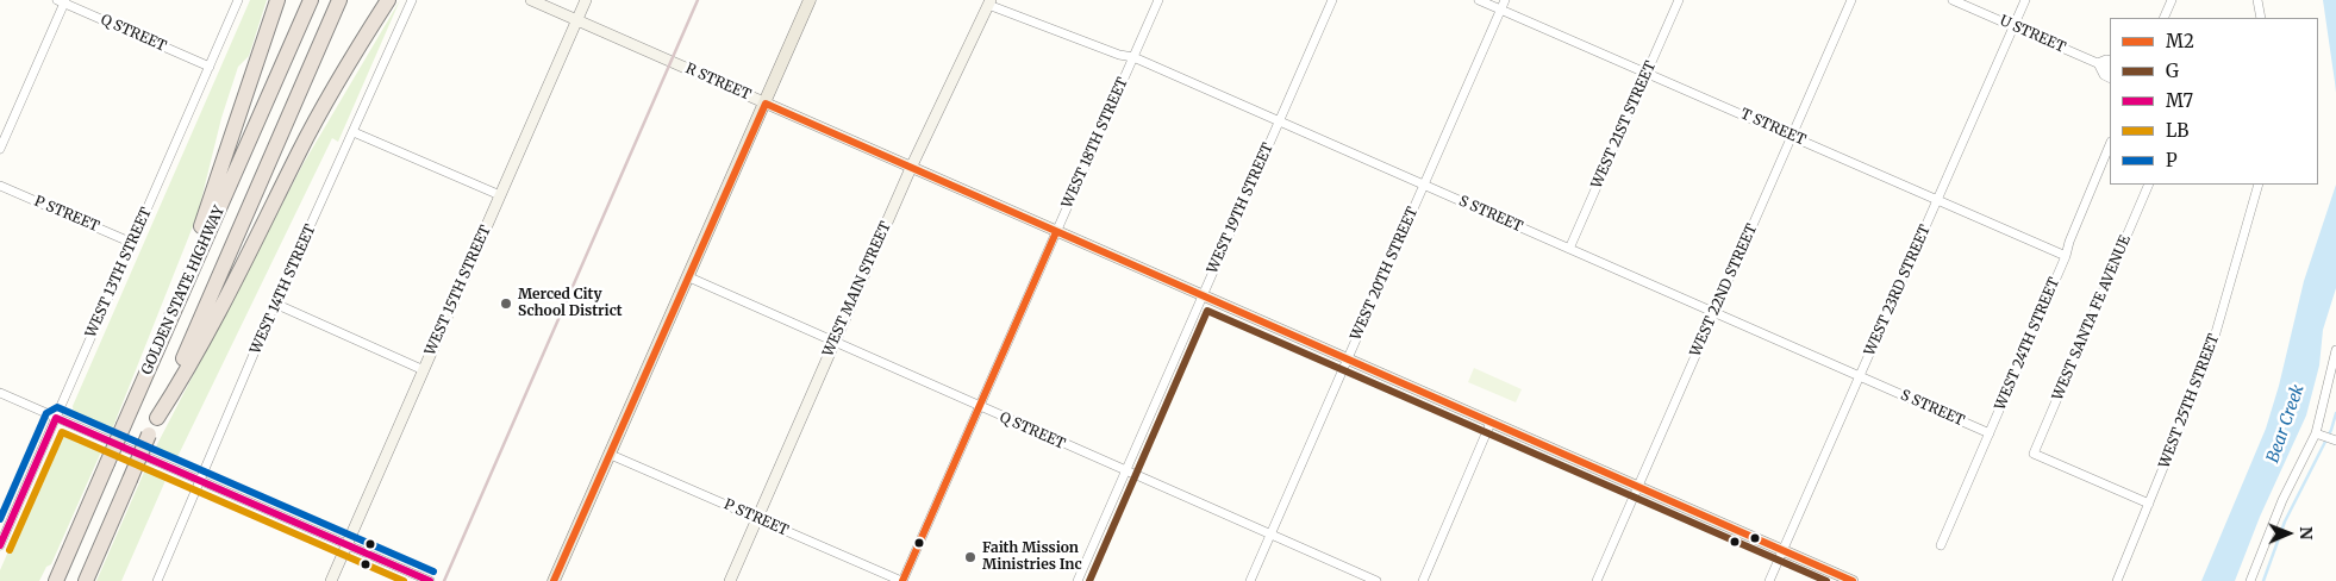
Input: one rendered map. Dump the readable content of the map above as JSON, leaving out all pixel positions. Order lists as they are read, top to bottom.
{
  "streets": {
    "highway": ["GOLDEN STATE HIGHWAY"],
    "street": [
      "Q STREET",
      "U STREET",
      "R STREET",
      "WEST 21ST STREET",
      "T STREET",
      "WEST 18TH STREET",
      "WEST 19TH STREET",
      "P STREET",
      "S STREET",
      "WEST 13TH STREET",
      "WEST 20TH STREET",
      "WEST 14TH STREET",
      "WEST MAIN STREET",
      "WEST 15TH STREET",
      "WEST 22ND STREET",
      "WEST 23RD STREET",
      "WEST SANTA FE AVENUE",
      "WEST 24TH STREET",
      "WEST 25TH STREET"
    ]
  },
  "crossings": [
    ["Q STREET", "WEST 18TH STREET"],
    ["Q STREET", "WEST 19TH STREET"],
    ["Q STREET", "WEST 13TH STREET"],
    ["Q STREET", "WEST 20TH STREET"],
    ["Q STREET", "WEST MAIN STREET"],
    ["U STREET", "WEST 23RD STREET"],
    ["R STREET", "WEST 18TH STREET"],
    ["R STREET", "WEST 19TH STREET"],
    ["R STREET", "WEST 20TH STREET"],
    ["R STREET", "WEST MAIN STREET"],
    ["R STREET", "WEST 15TH STREET"],
    ["R STREET", "WEST 22ND STREET"],
    ["R STREET", "WEST 23RD STREET"],
    ["WEST 21ST STREET", "T STREET"],
    ["WEST 21ST STREET", "S STREET"],
    ["T STREET", "WEST 20TH STREET"],
    ["T STREET", "WEST 22ND STREET"],
    ["T STREET", "WEST 23RD STREET"],
    ["T STREET", "WEST 24TH STREET"],
    ["WEST 18TH STREET", "P STREET"],
    ["WEST 18TH STREET", "S STREET"],
    ["WEST 19TH STREET", "S STREET"],
    ["P STREET", "WEST 13TH STREET"],
    ["P STREET", "WEST MAIN STREET"],
    ["S STREET", "WEST 20TH STREET"],
    ["S STREET", "WEST MAIN STREET"],
    ["S STREET", "WEST 22ND STREET"],
    ["S STREET", "WEST 23RD STREET"],
    ["S STREET", "WEST 24TH STREET"],
    ["WEST SANTA FE AVENUE", "WEST 25TH STREET"]
  ],
  "water": ["Bear Creek"],
  "places": ["Merced City School District", "Faith Mission Ministries Inc"],
  "lines": [
    "transit line M2",
    "transit line G",
    "transit line P",
    "transit line M7",
    "transit line LB"
  ],
  "legend": [
    "M2",
    "G",
    "M7",
    "LB",
    "P"
  ],
  "north": "right"
}
